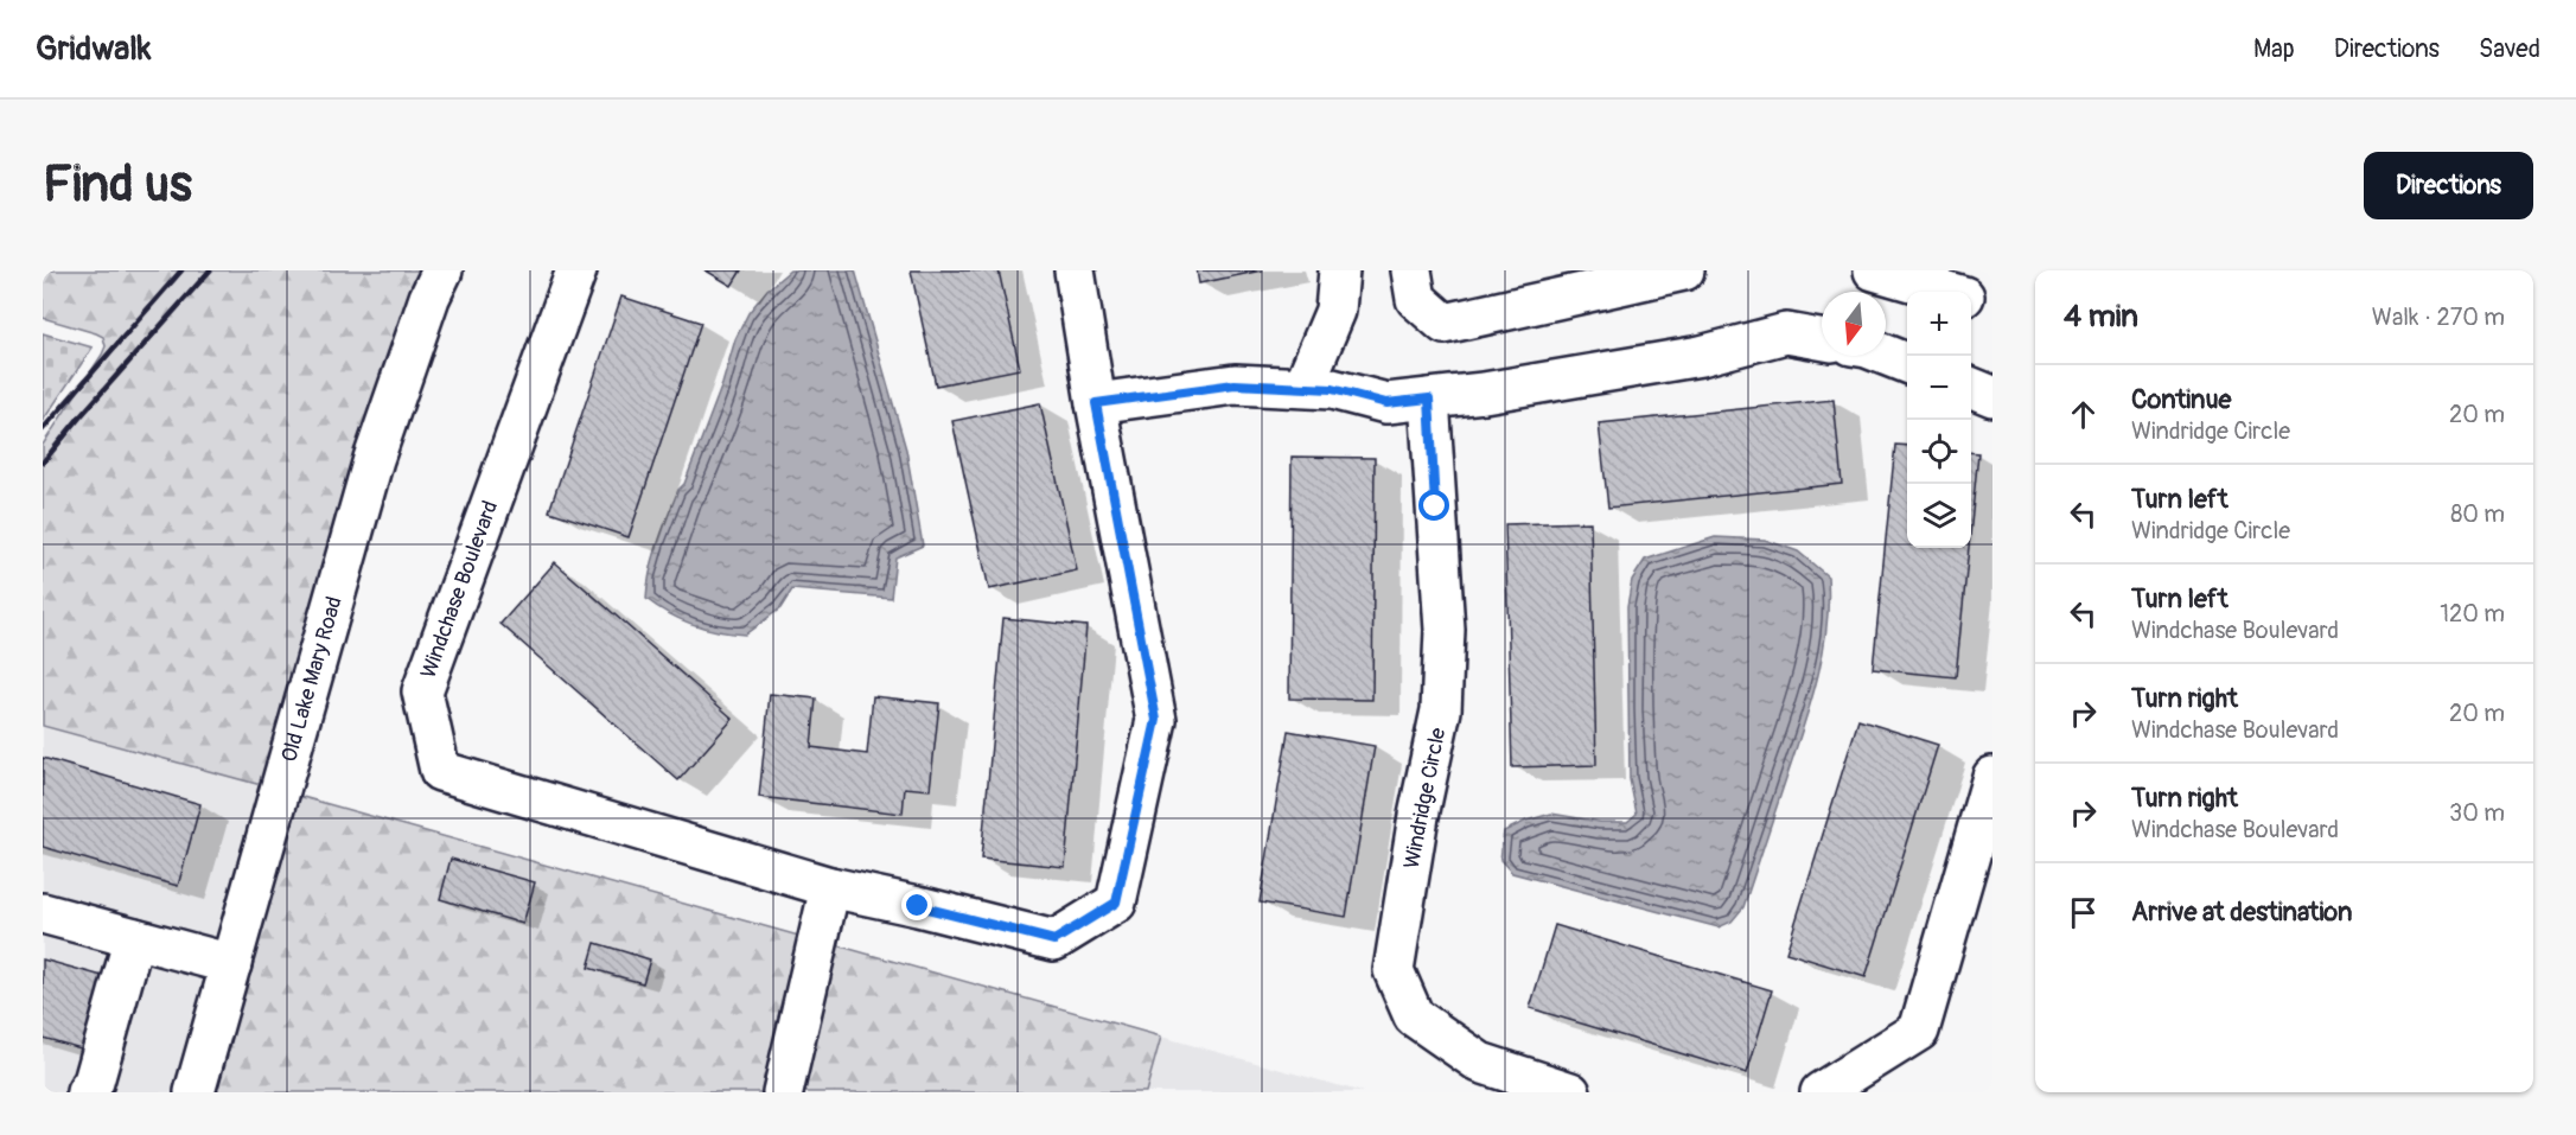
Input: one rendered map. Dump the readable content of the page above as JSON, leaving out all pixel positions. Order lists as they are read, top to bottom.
{
  "streets": {
    "street": ["Windchase Boulevard", "Old Lake Mary Road", "Windridge Circle"]
  },
  "north": "bottom",
  "page": {
    "header": "Gridwalk",
    "nav": ["Map", "Directions", "Saved"],
    "buttons": "Directions",
    "title": "Find us",
    "heading": ["4 min", "Walk · 270 m"],
    "map_buttons": ["+", "−"],
    "list": [
      ["Continue", "Windridge Circle", "20 m"],
      ["Turn left", "Windridge Circle", "80 m"],
      ["Turn left", "Windchase Boulevard", "120 m"],
      ["Turn right", "Windchase Boulevard", "20 m"],
      ["Turn right", "Windchase Boulevard", "30 m"],
      "Arrive at destination"
    ]
  }
}
